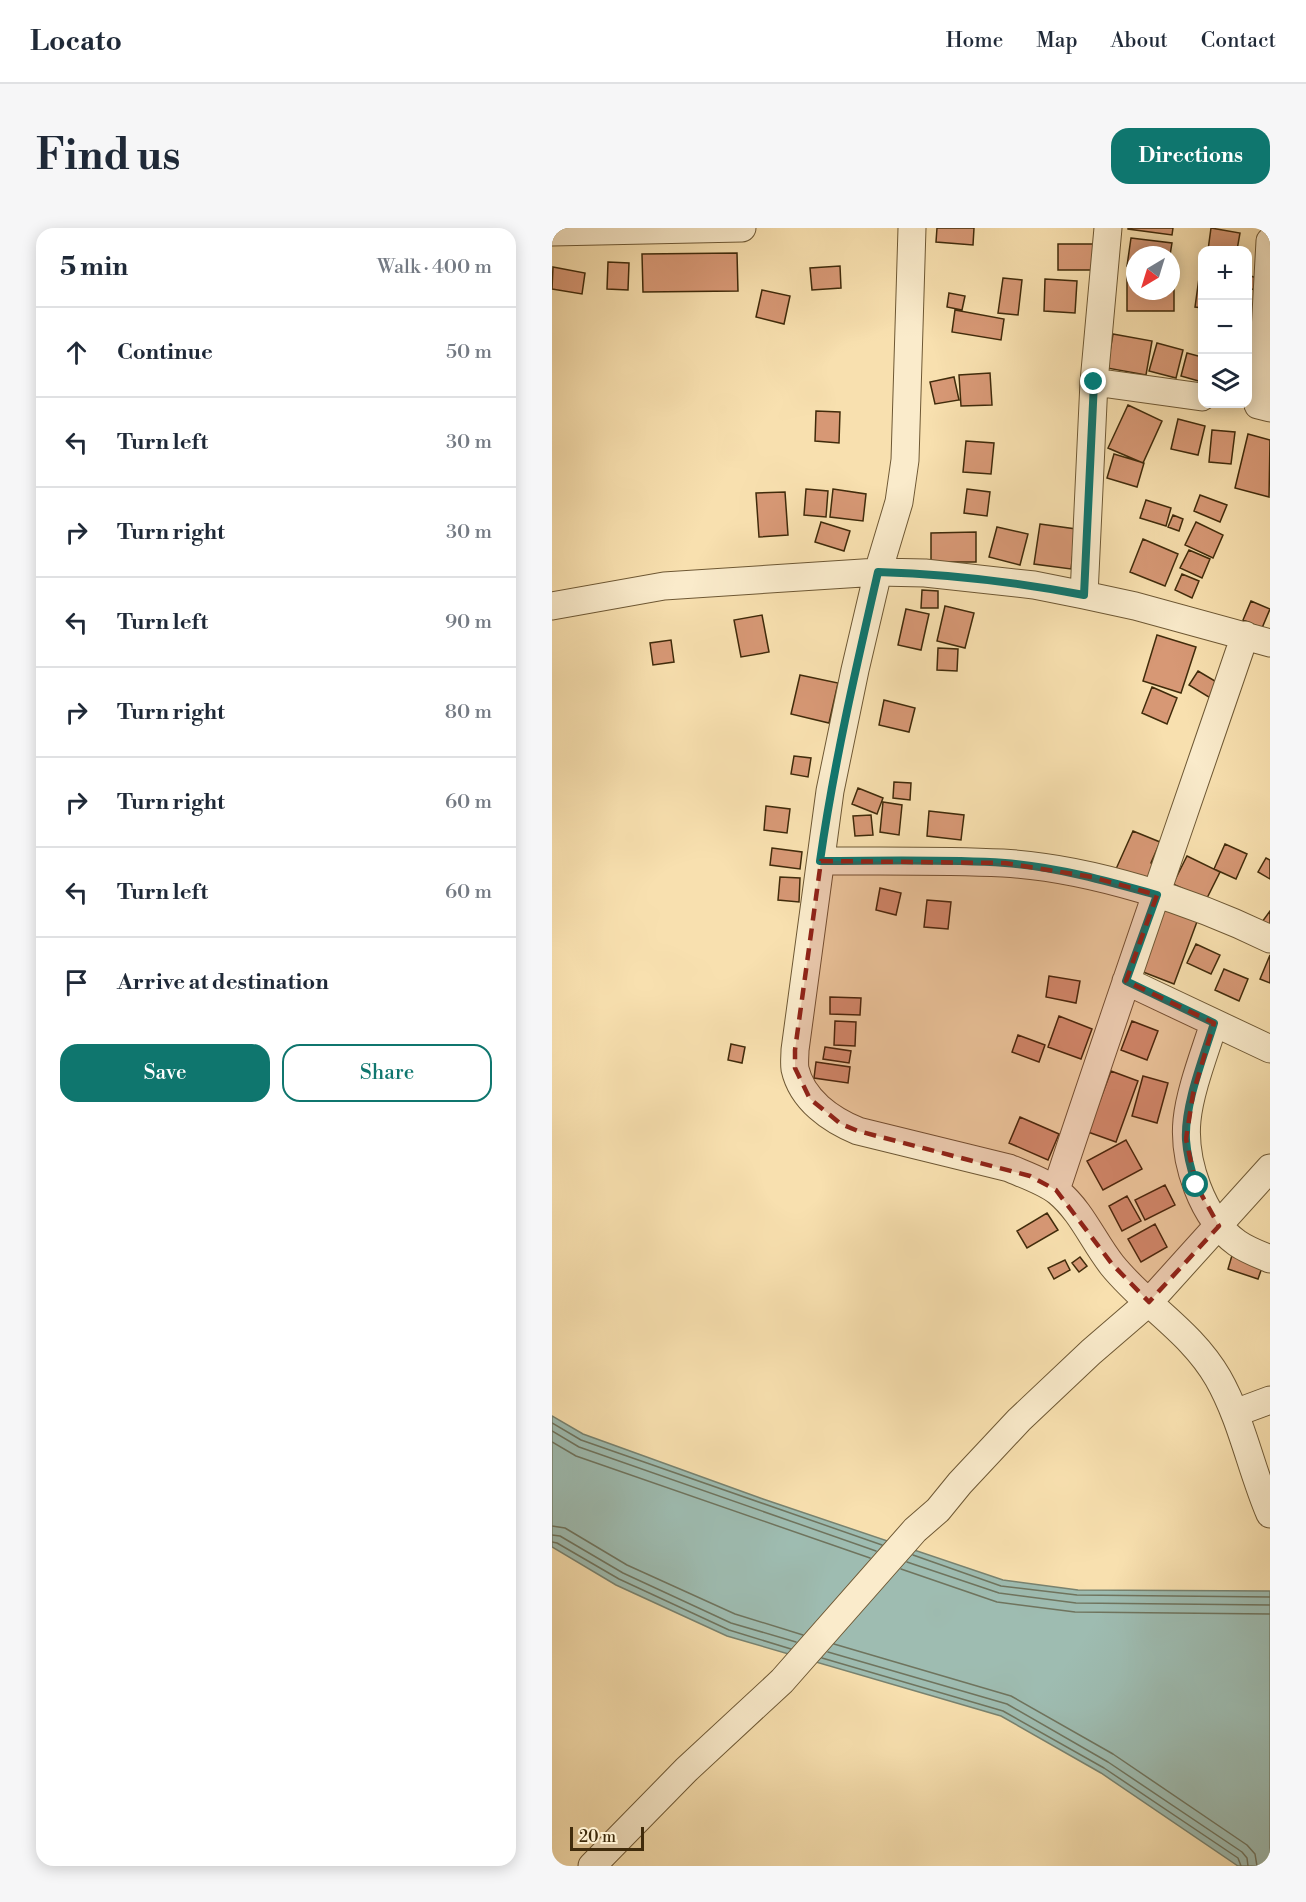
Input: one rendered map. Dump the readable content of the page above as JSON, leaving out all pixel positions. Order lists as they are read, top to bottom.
{
  "scale_bar": "20 m",
  "north": "bottom left",
  "page": {
    "header": "Locato",
    "nav": [
      "Home",
      "Map",
      "About",
      "Contact"
    ],
    "buttons": [
      "Directions",
      ["Save", "Share"]
    ],
    "title": "Find us",
    "heading": ["5 min", "Walk · 400 m"],
    "map_buttons": ["+", "−"],
    "list": [
      ["Continue", "50 m"],
      ["Turn left", "30 m"],
      ["Turn right", "30 m"],
      ["Turn left", "90 m"],
      ["Turn right", "80 m"],
      ["Turn right", "60 m"],
      ["Turn left", "60 m"],
      "Arrive at destination"
    ],
    "scale": "20 m"
  }
}
